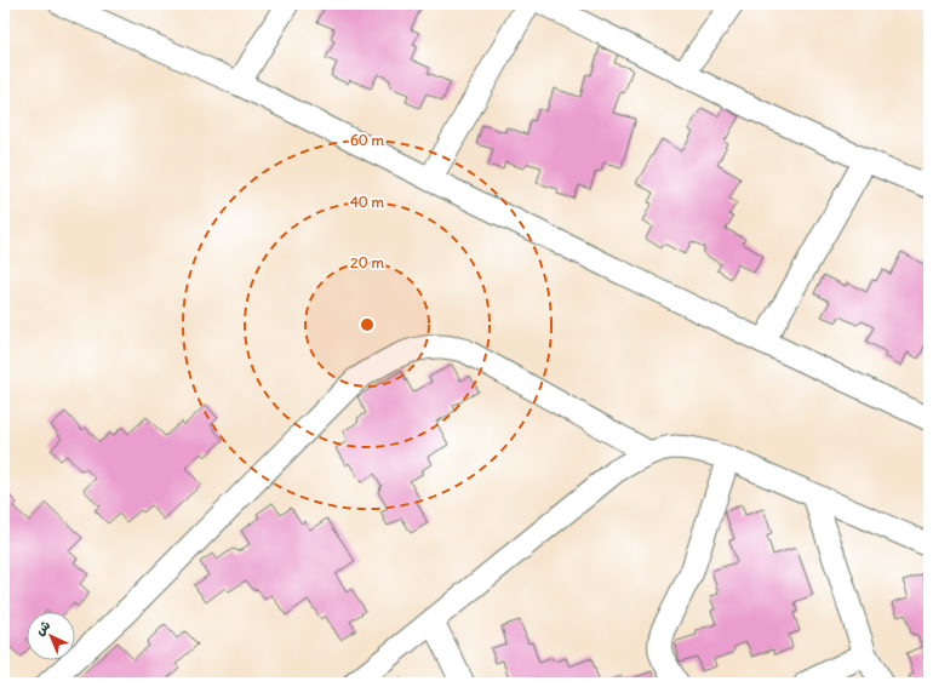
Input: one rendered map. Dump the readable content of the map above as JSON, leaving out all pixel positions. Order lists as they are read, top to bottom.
{
  "north": "top left",
  "rings": ["60 m", "40 m", "20 m"]
}
